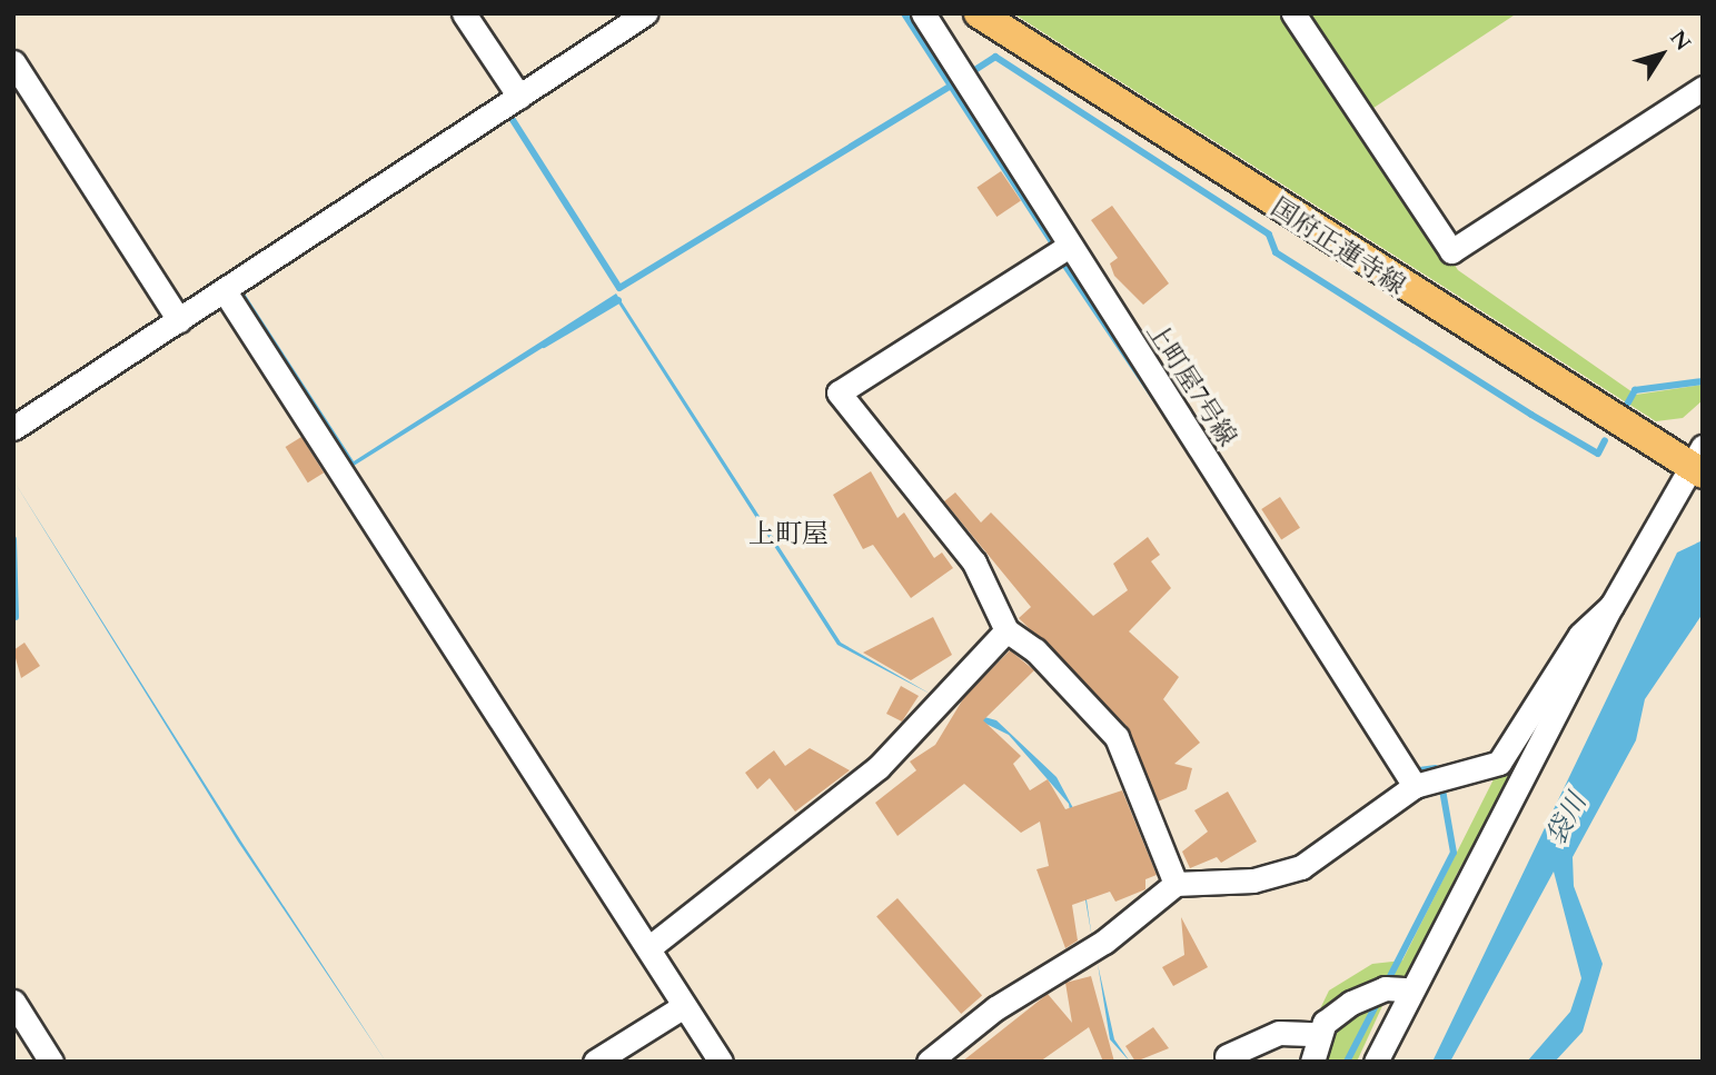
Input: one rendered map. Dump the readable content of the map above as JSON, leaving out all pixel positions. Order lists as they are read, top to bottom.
{
  "streets": {
    "main road": ["国府正蓮寺線"],
    "street": ["上町屋7号線"]
  },
  "districts": ["上町屋"],
  "water": ["袋川"],
  "north": "top right"
}
